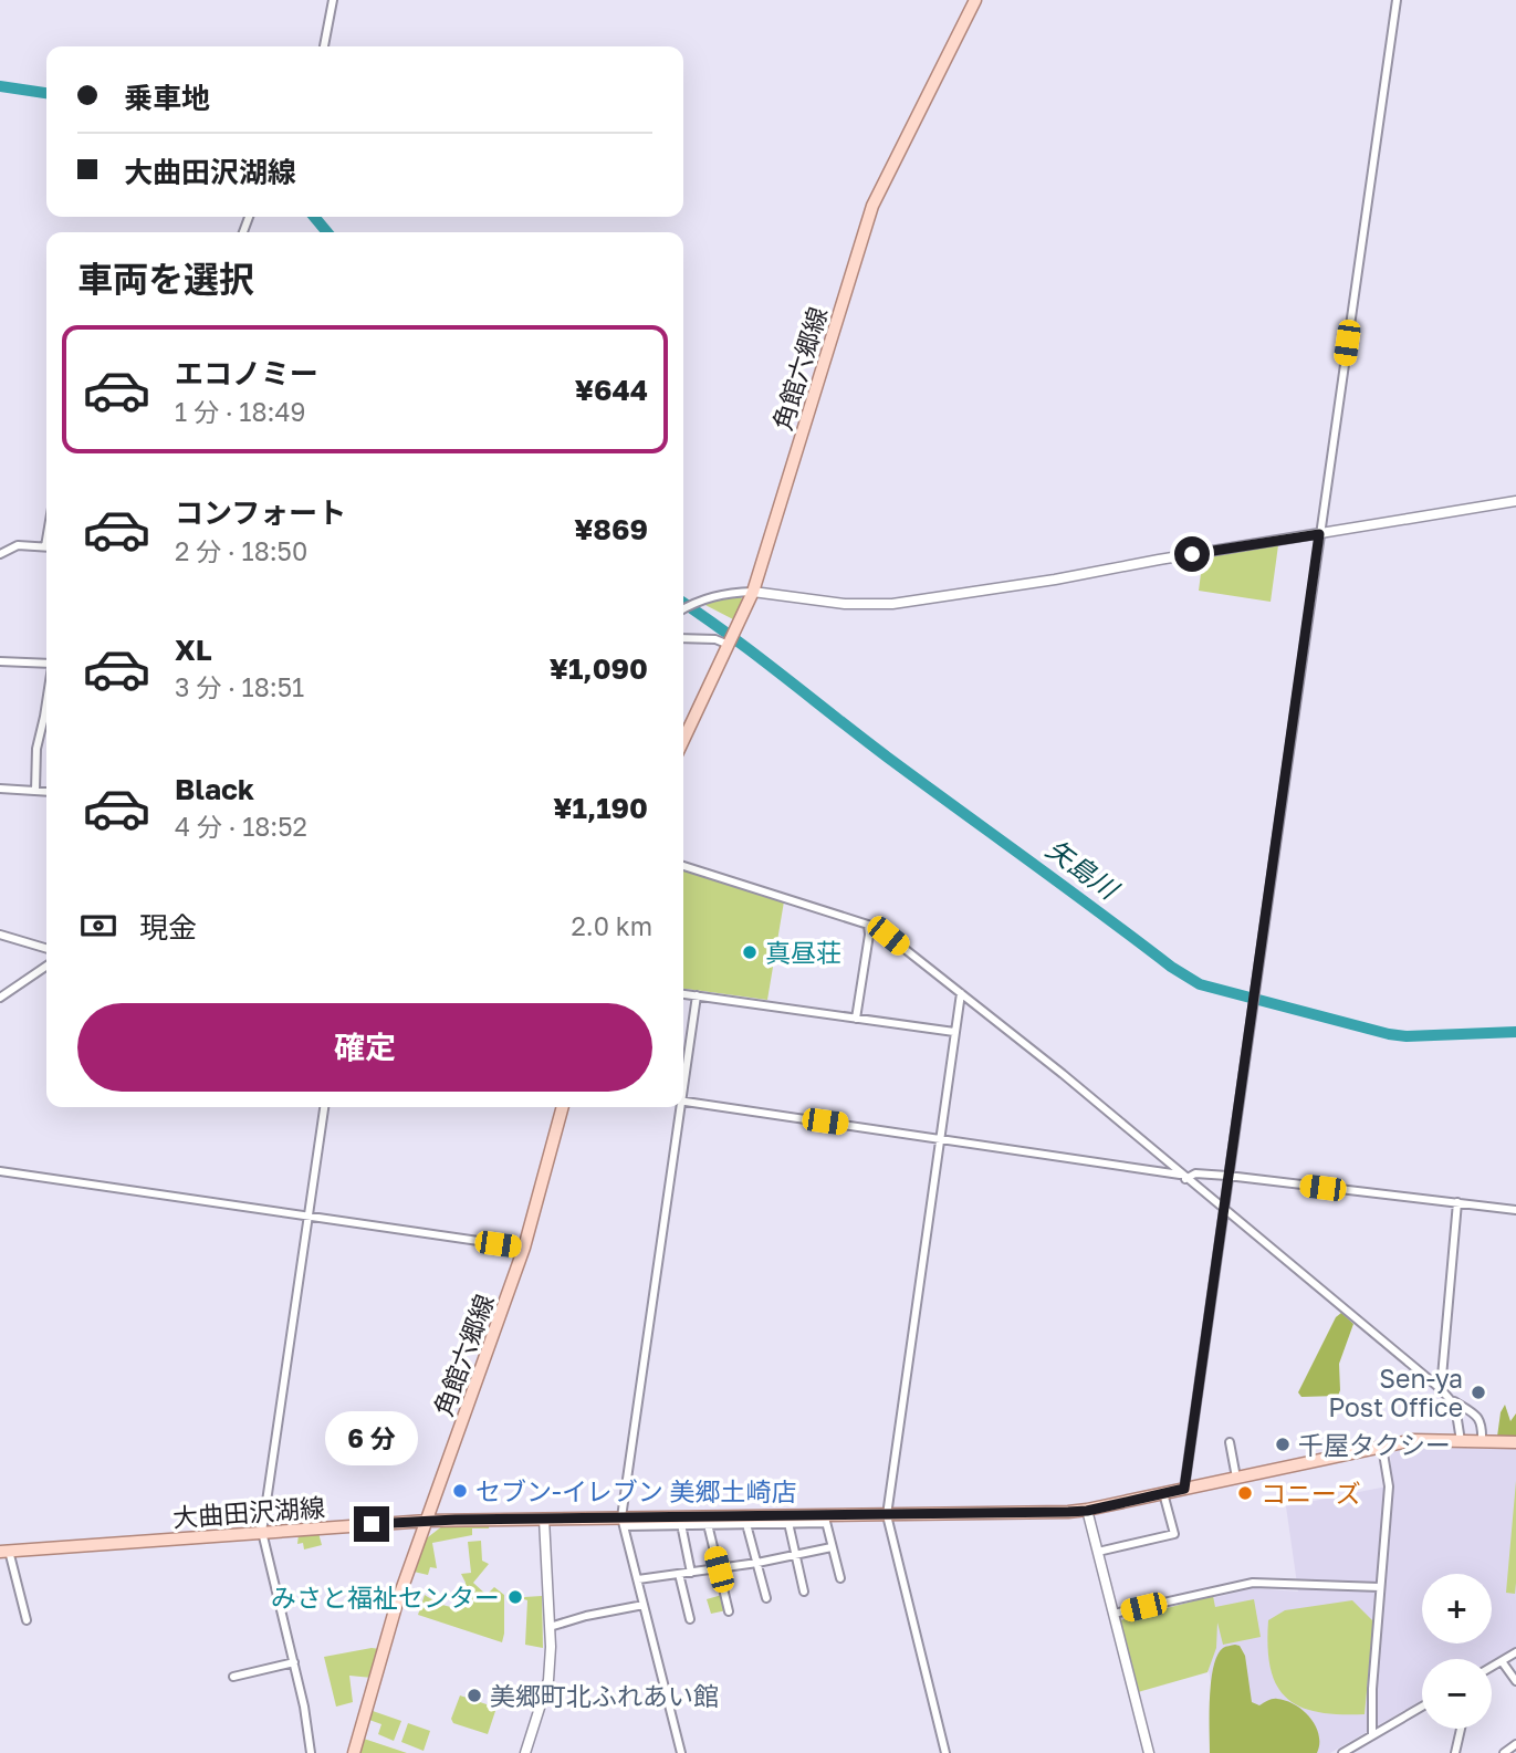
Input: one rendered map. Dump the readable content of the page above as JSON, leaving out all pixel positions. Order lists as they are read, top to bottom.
{
  "streets": {
    "main road": ["角館六郷線", "大曲田沢湖線"]
  },
  "crossings": [
    ["角館六郷線", "大曲田沢湖線"]
  ],
  "water": ["矢島川"],
  "places": [
    "真昼荘",
    "Sen-ya Post Office",
    "千屋タクシー",
    "セブン-イレブン 美郷土崎店",
    "コニーズ",
    "みさと福祉センター",
    "美郷町北ふれあい館"
  ],
  "page": {
    "banner": ["乗車地", "大曲田沢湖線"],
    "heading": "車両を選択",
    "list": [
      {
        "name": "エコノミー",
        "note": "1 分 · 18:49",
        "value": "¥644"
      },
      {
        "name": "コンフォート",
        "note": "2 分 · 18:50",
        "value": "¥869"
      },
      {
        "name": "XL",
        "note": "3 分 · 18:51",
        "value": "¥1,090"
      },
      {
        "name": "Black",
        "note": "4 分 · 18:52",
        "value": "¥1,190"
      }
    ],
    "pay": ["現金", "2.0 km"],
    "buttons": "確定",
    "bubble": "6 分",
    "map_buttons": ["+", "−"]
  }
}
